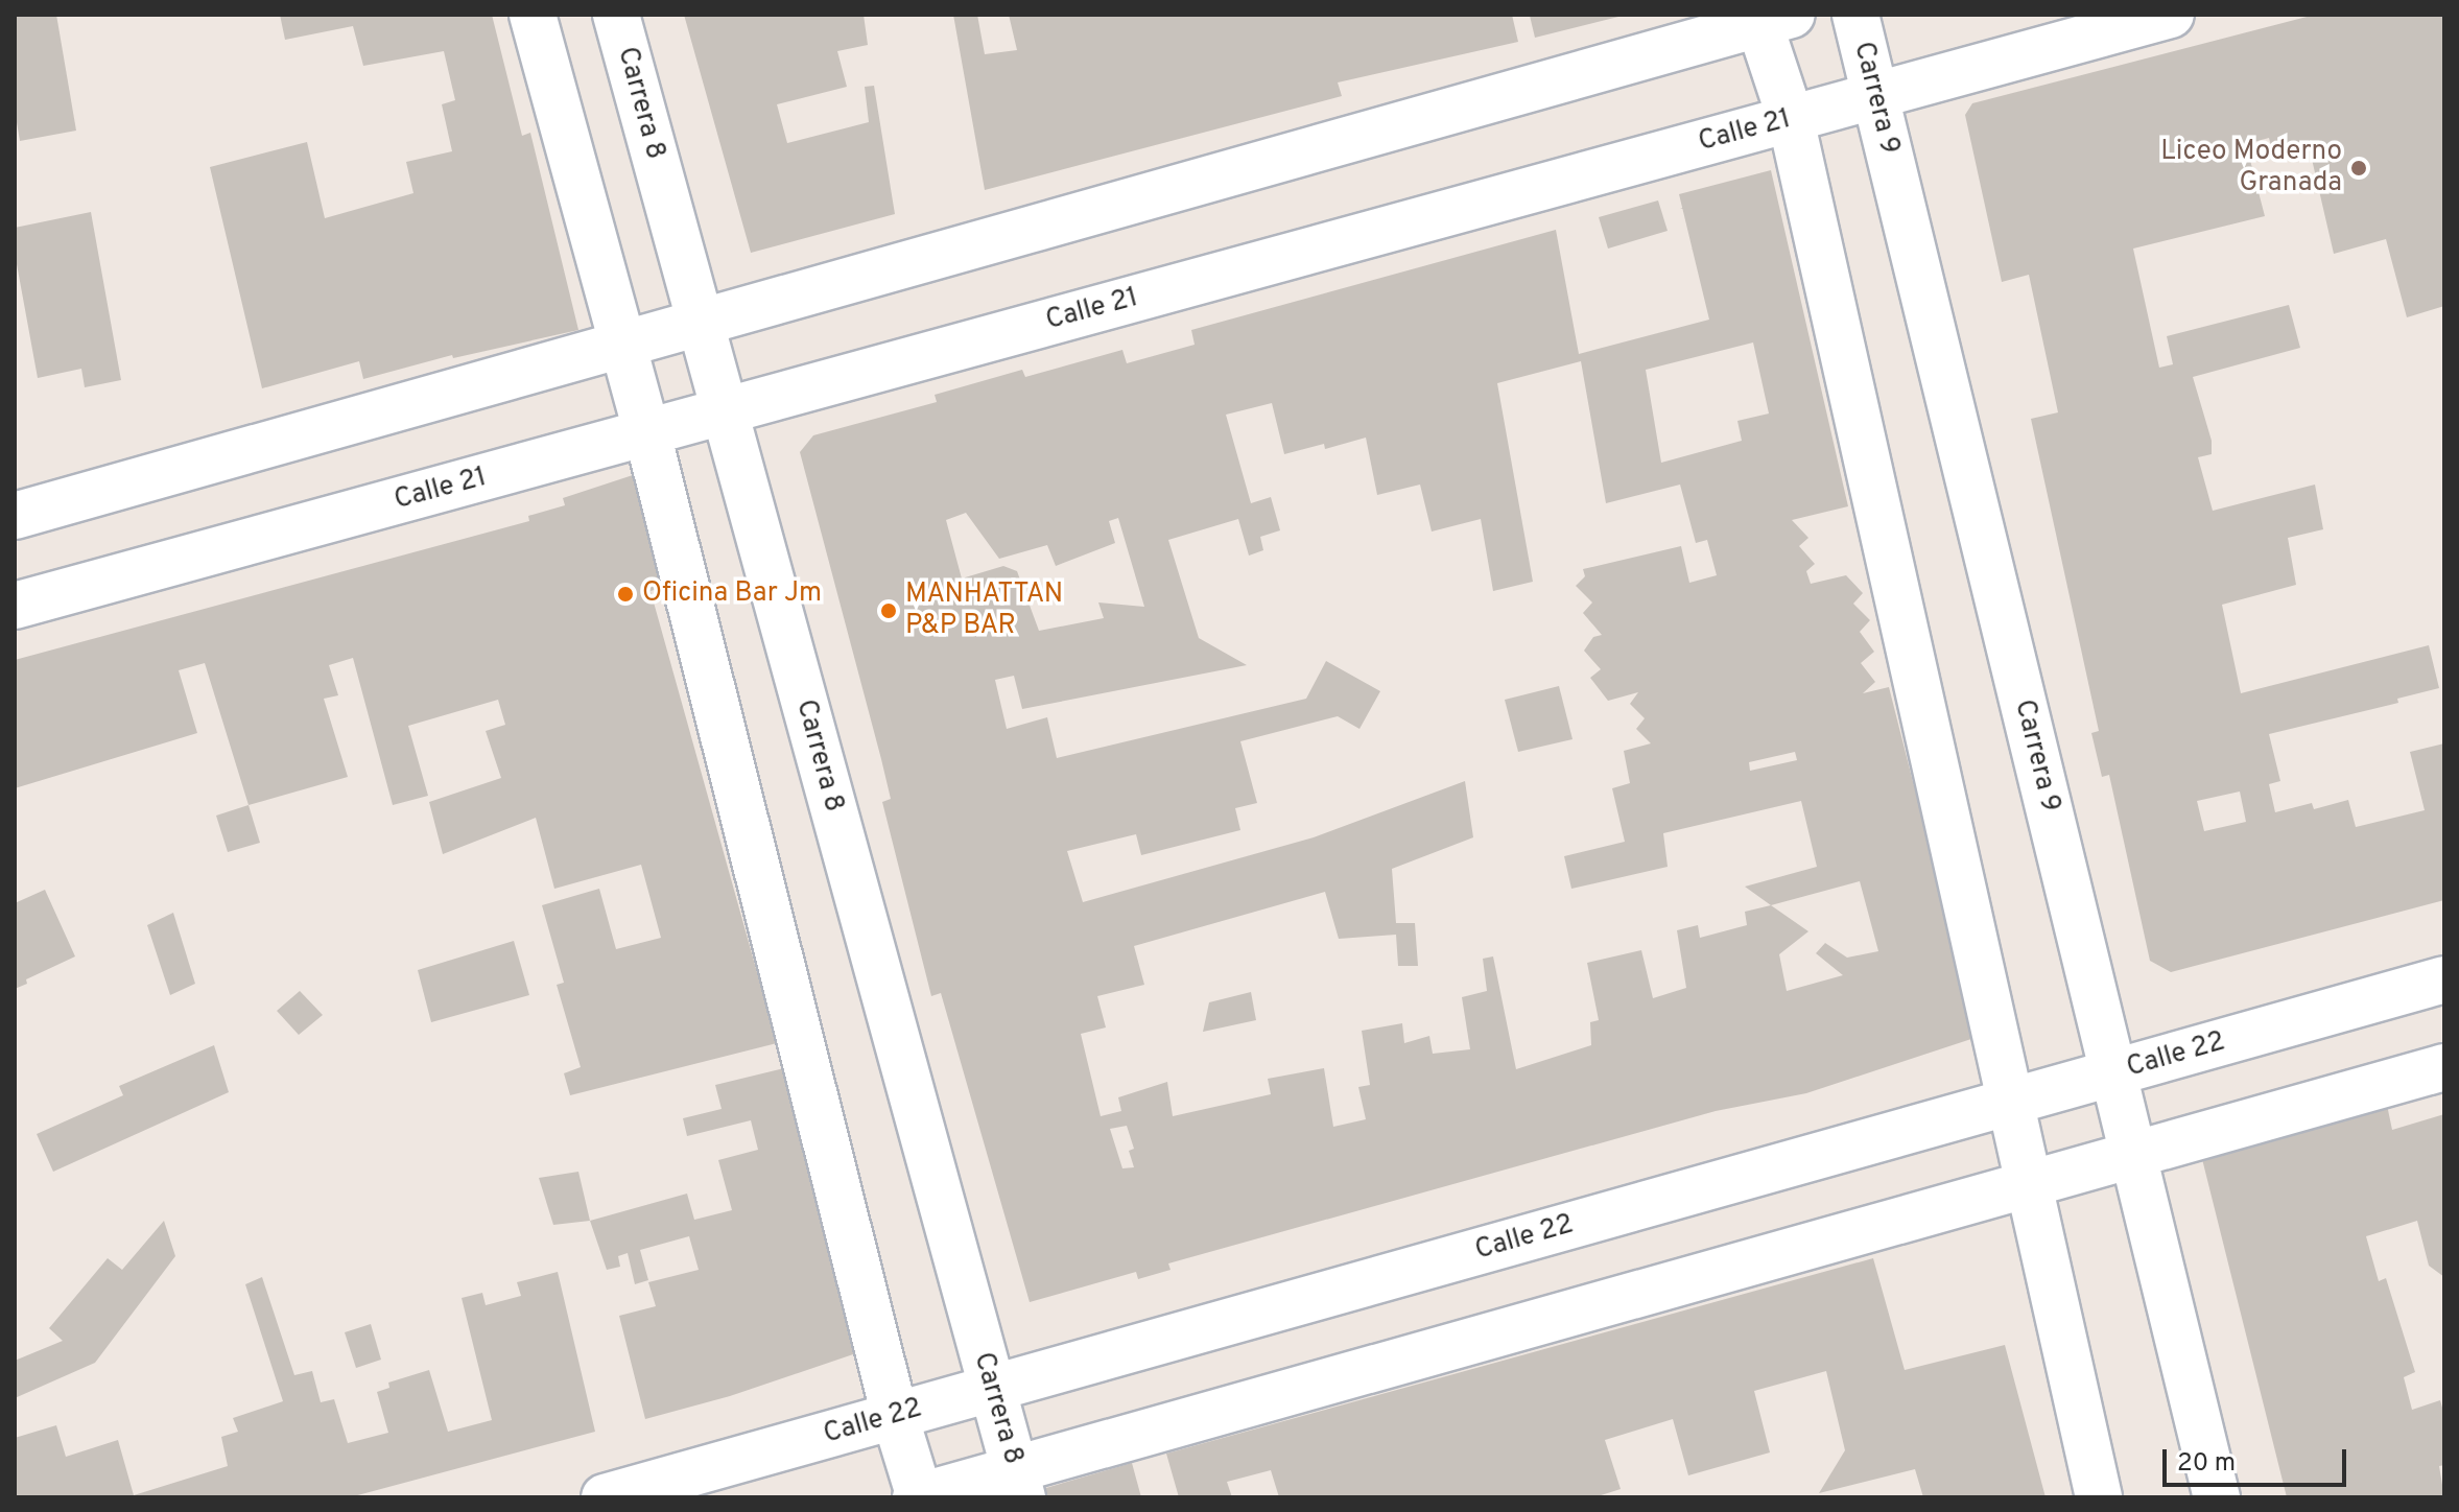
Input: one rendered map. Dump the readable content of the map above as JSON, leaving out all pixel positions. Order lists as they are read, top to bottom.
{
  "streets": {
    "street": [
      "Carrera 9",
      "Carrera 8",
      "Calle 21",
      "Calle 22"
    ]
  },
  "crossings": [
    ["Carrera 9", "Calle 21"],
    ["Carrera 9", "Calle 22"],
    ["Carrera 8", "Calle 21"],
    ["Carrera 8", "Calle 22"]
  ],
  "places": ["Liceo Moderno Granada", "Oficina Bar Jm", "MANHATTAN P&P BAR"],
  "scale_bar": "20 m"
}
